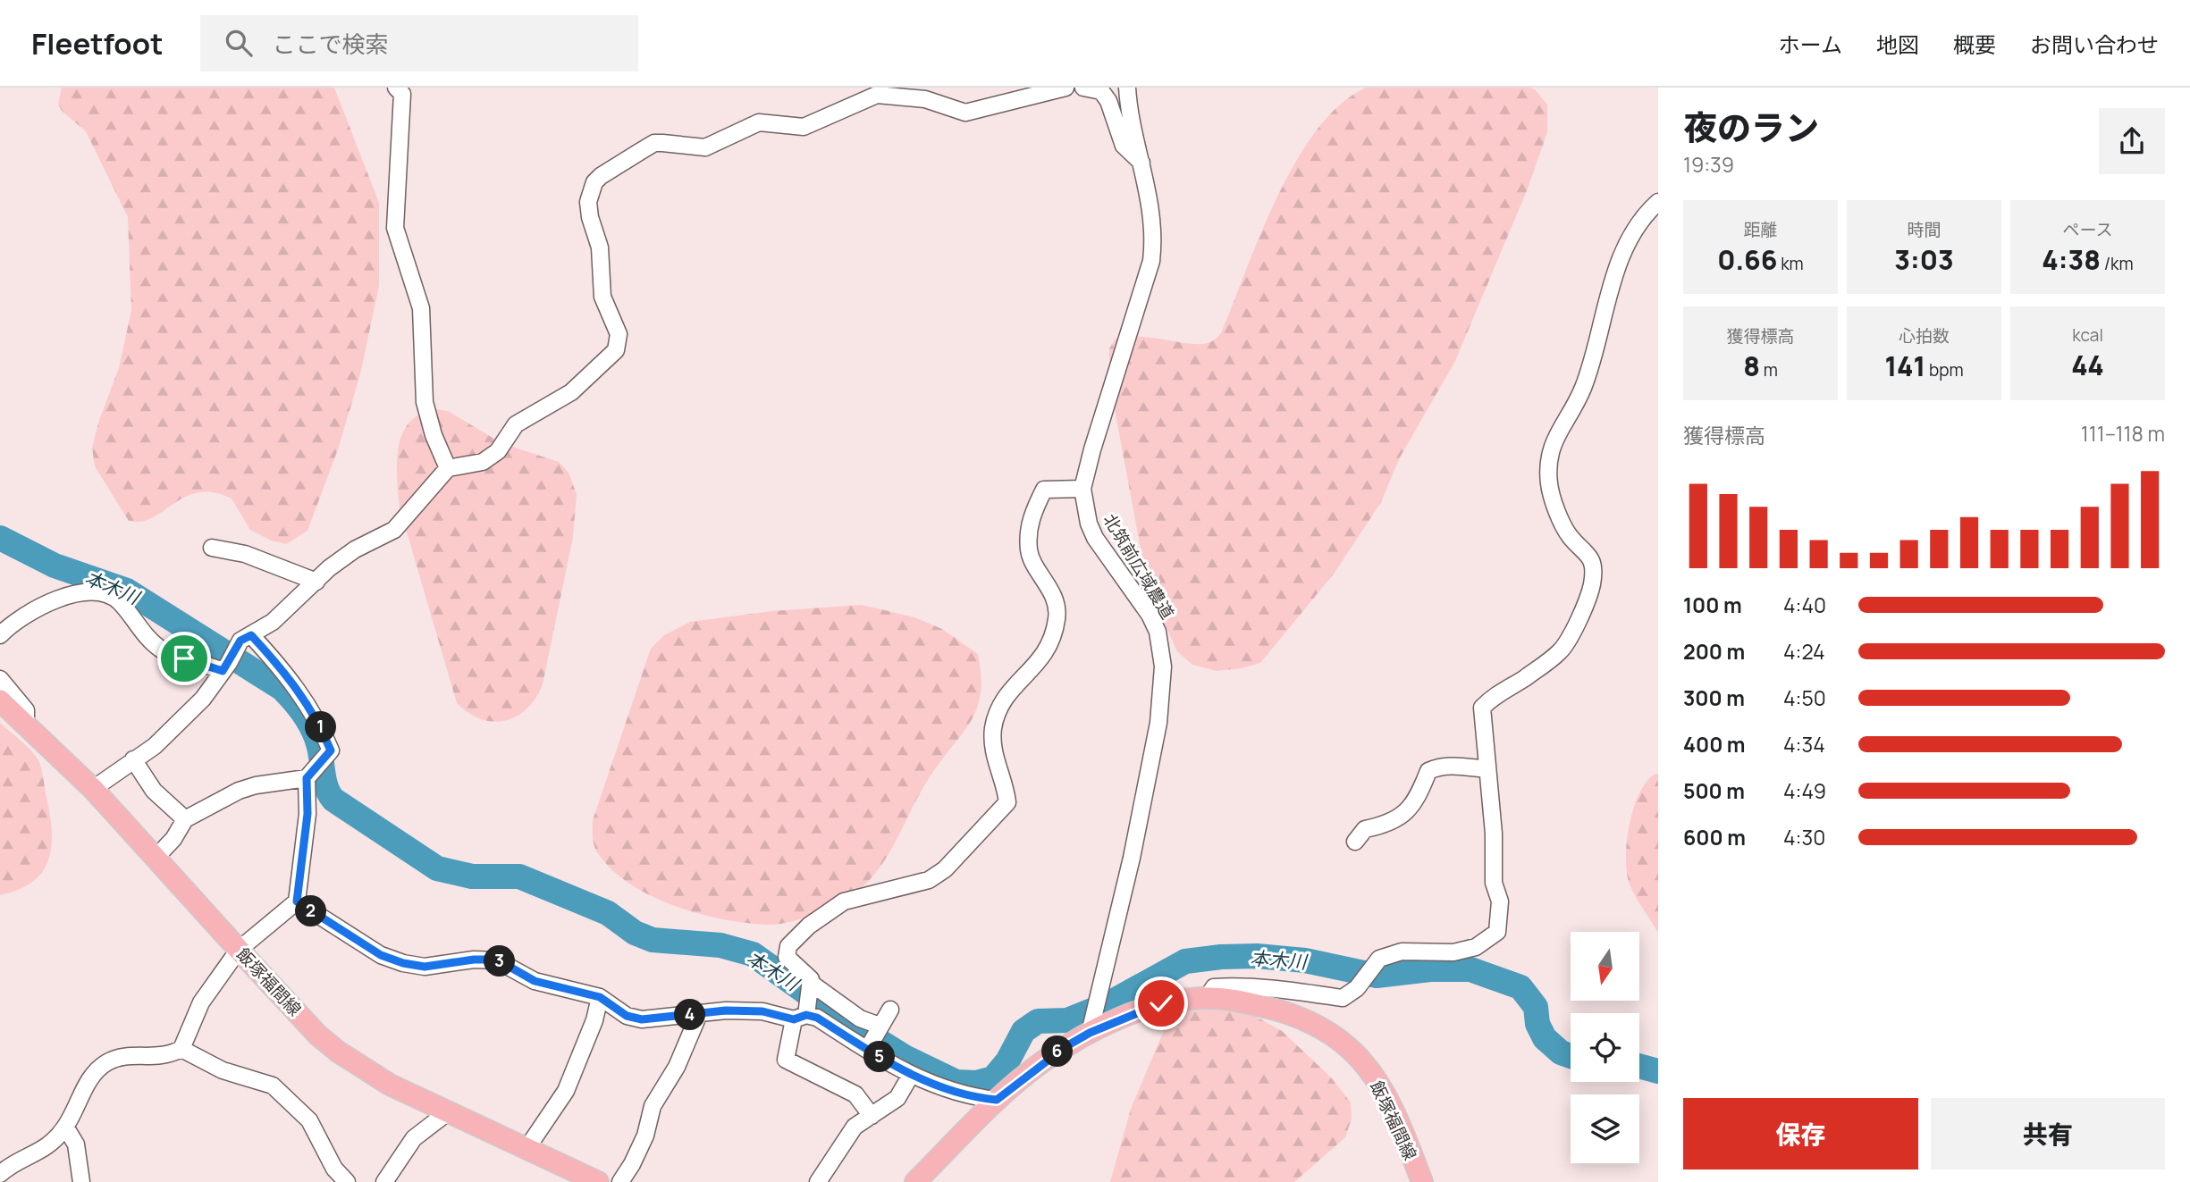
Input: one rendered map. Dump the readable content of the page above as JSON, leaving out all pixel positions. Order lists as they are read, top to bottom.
{
  "streets": {
    "main road": ["飯塚福間線"],
    "street": ["北筑前広域農道"]
  },
  "crossings": [
    ["北筑前広域農道", "飯塚福間線"]
  ],
  "water": ["本木川"],
  "north": "bottom",
  "page": {
    "header": "Fleetfoot",
    "search": "ここで検索",
    "nav": [
      "ホーム",
      "地図",
      "概要",
      "お問い合わせ"
    ],
    "heading": ["夜のラン", "19:39"],
    "stats": [
      ["距離", "0.66 km"],
      ["時間", "3:03"],
      ["ペース", "4:38 /km"],
      ["獲得標高", "8 m"],
      ["心拍数", "141 bpm"],
      ["kcal", "44"]
    ],
    "chart": ["獲得標高", "111–118 m"],
    "list": [
      {
        "name": "100 m",
        "note": "4:40"
      },
      {
        "name": "200 m",
        "note": "4:24"
      },
      {
        "name": "300 m",
        "note": "4:50"
      },
      {
        "name": "400 m",
        "note": "4:34"
      },
      {
        "name": "500 m",
        "note": "4:49"
      },
      {
        "name": "600 m",
        "note": "4:30"
      }
    ],
    "pins": [
      "1",
      "2",
      "3",
      "4",
      "6",
      "5"
    ],
    "buttons": ["保存", "共有"]
  }
}
